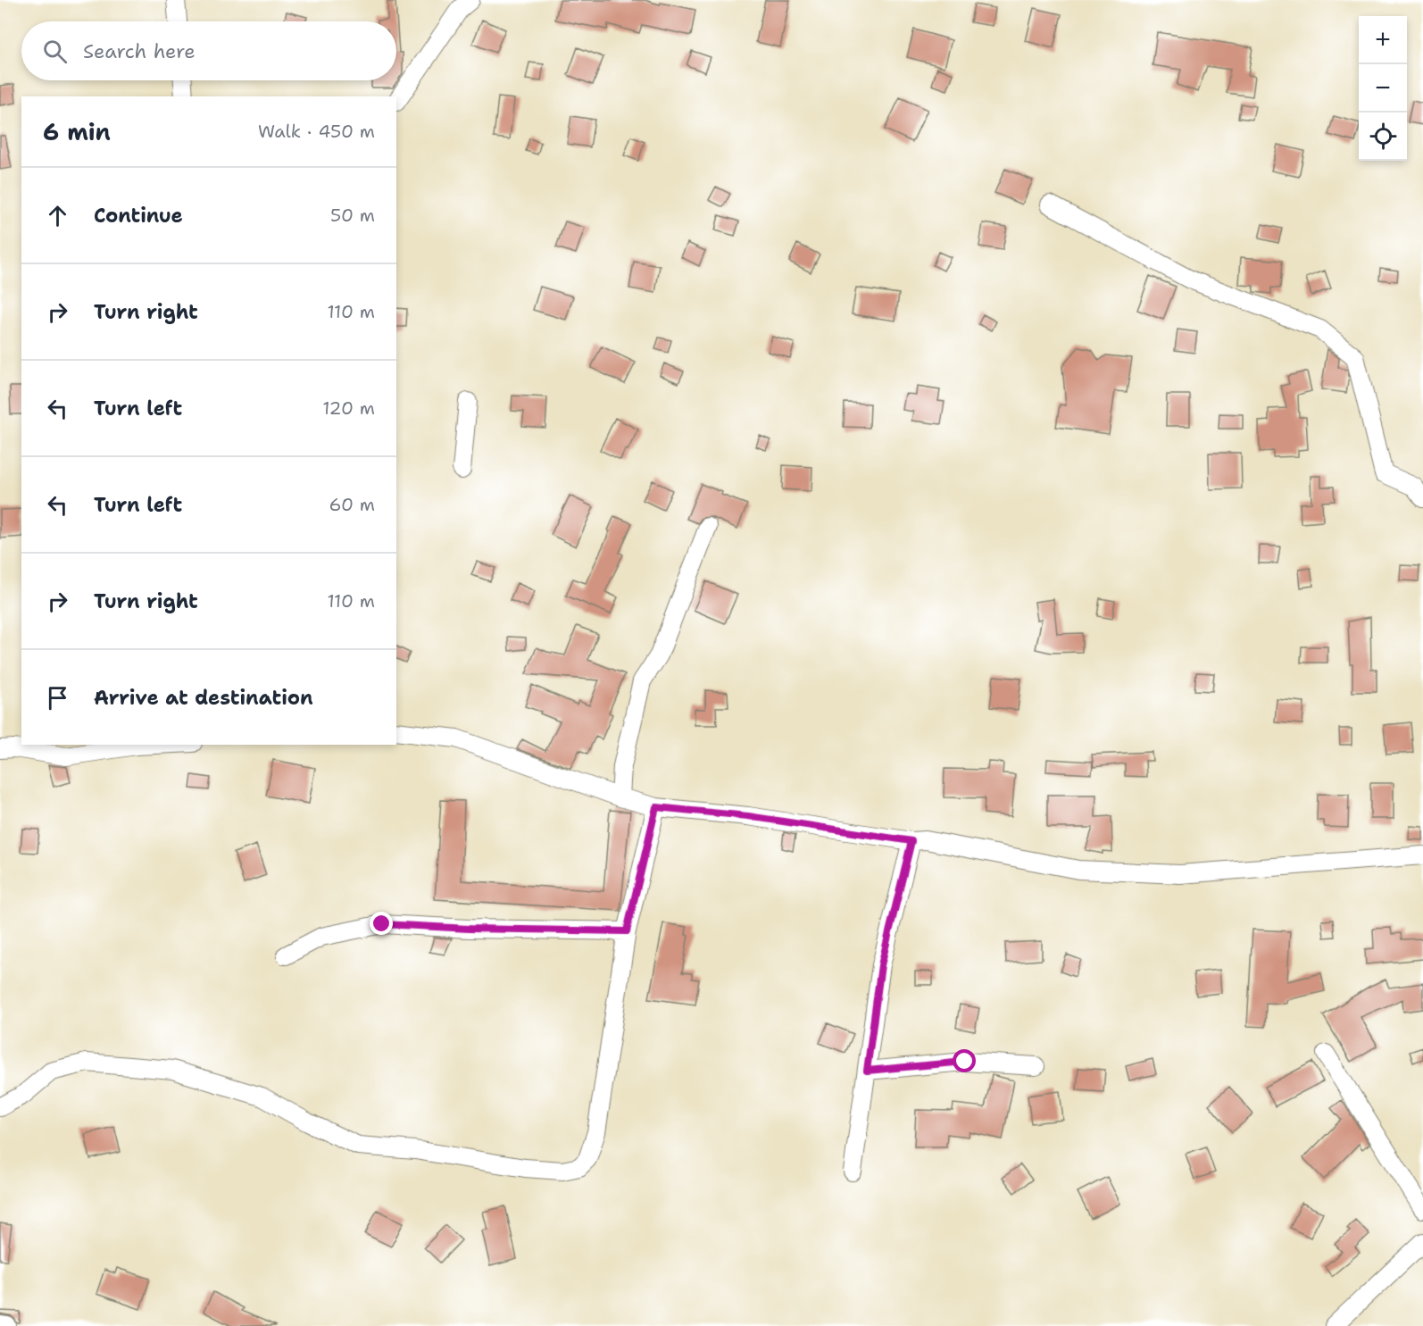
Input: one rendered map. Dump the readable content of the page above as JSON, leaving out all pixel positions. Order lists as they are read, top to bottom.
{
  "page": {
    "map_buttons": ["+", "−"],
    "search": "Search here",
    "heading": ["6 min", "Walk · 450 m"],
    "list": [
      ["Continue", "50 m"],
      ["Turn right", "110 m"],
      ["Turn left", "120 m"],
      ["Turn left", "60 m"],
      ["Turn right", "110 m"],
      "Arrive at destination"
    ]
  }
}
